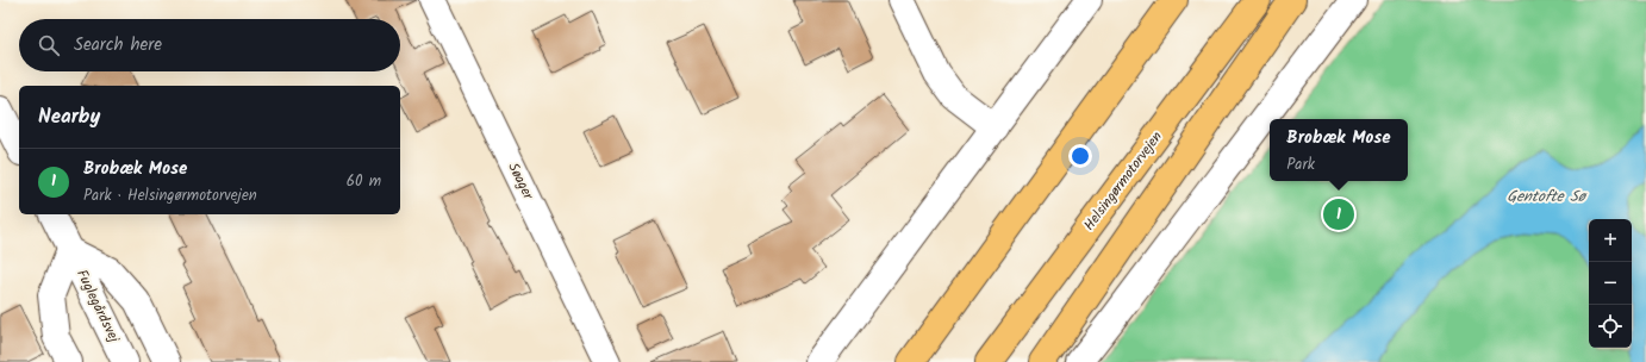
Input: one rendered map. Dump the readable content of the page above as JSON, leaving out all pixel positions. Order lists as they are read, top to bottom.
{
  "streets": {
    "highway": ["Helsingørmotorvejen"],
    "street": ["Søager", "Fuglegårdsvej"]
  },
  "water": ["Gentofte Sø"],
  "page": {
    "search": "Search here",
    "heading": "Nearby",
    "popup": ["Brobæk Mose", "Park"],
    "list": [
      {
        "mark": "1",
        "name": "Brobæk Mose",
        "note": "Park · Helsingørmotorvejen",
        "value": "60 m"
      }
    ],
    "pins": "1",
    "map_buttons": ["+", "−"]
  }
}
